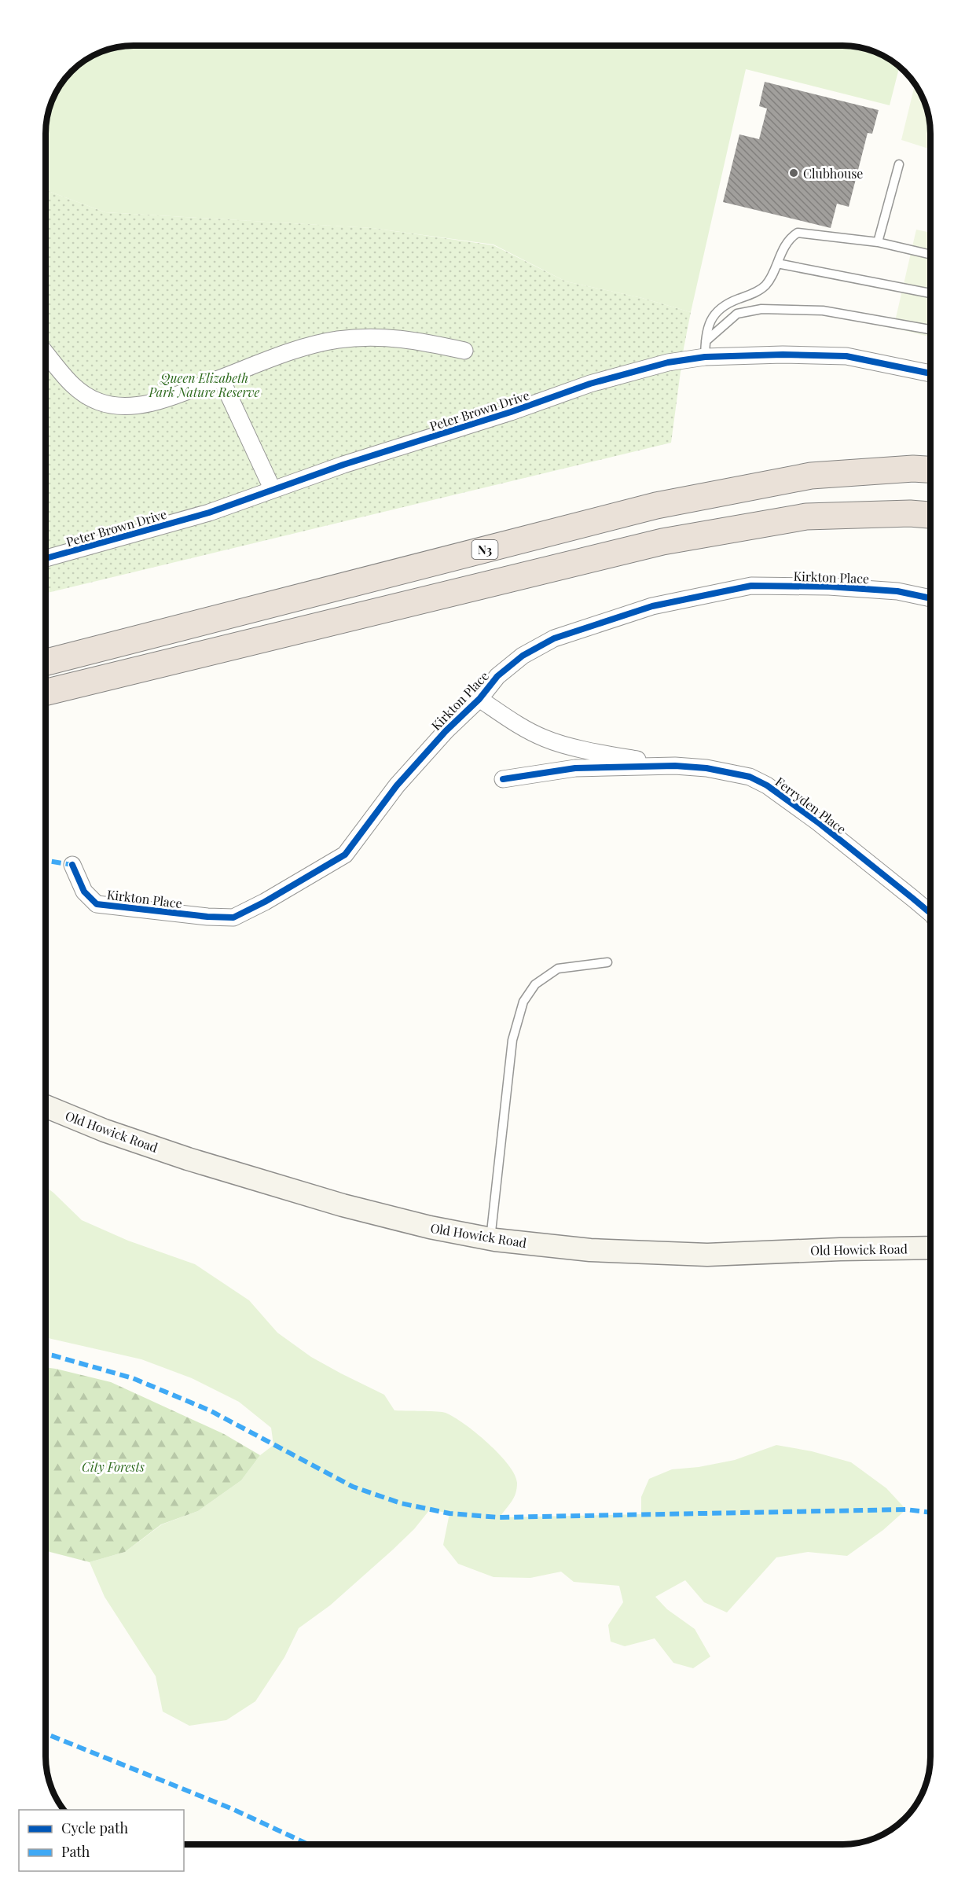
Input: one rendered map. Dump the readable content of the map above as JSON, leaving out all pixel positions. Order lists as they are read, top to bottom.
{
  "streets": {
    "highway": ["N3"],
    "main road": ["Old Howick Road"],
    "street": ["Peter Brown Drive", "Kirkton Place", "Ferryden Place"]
  },
  "crossings": [
    ["Kirkton Place", "Ferryden Place"]
  ],
  "parks": ["Queen Elizabeth Park Nature Reserve", "City Forests"],
  "places": ["Clubhouse"],
  "legend": ["Cycle path", "Path"]
}
